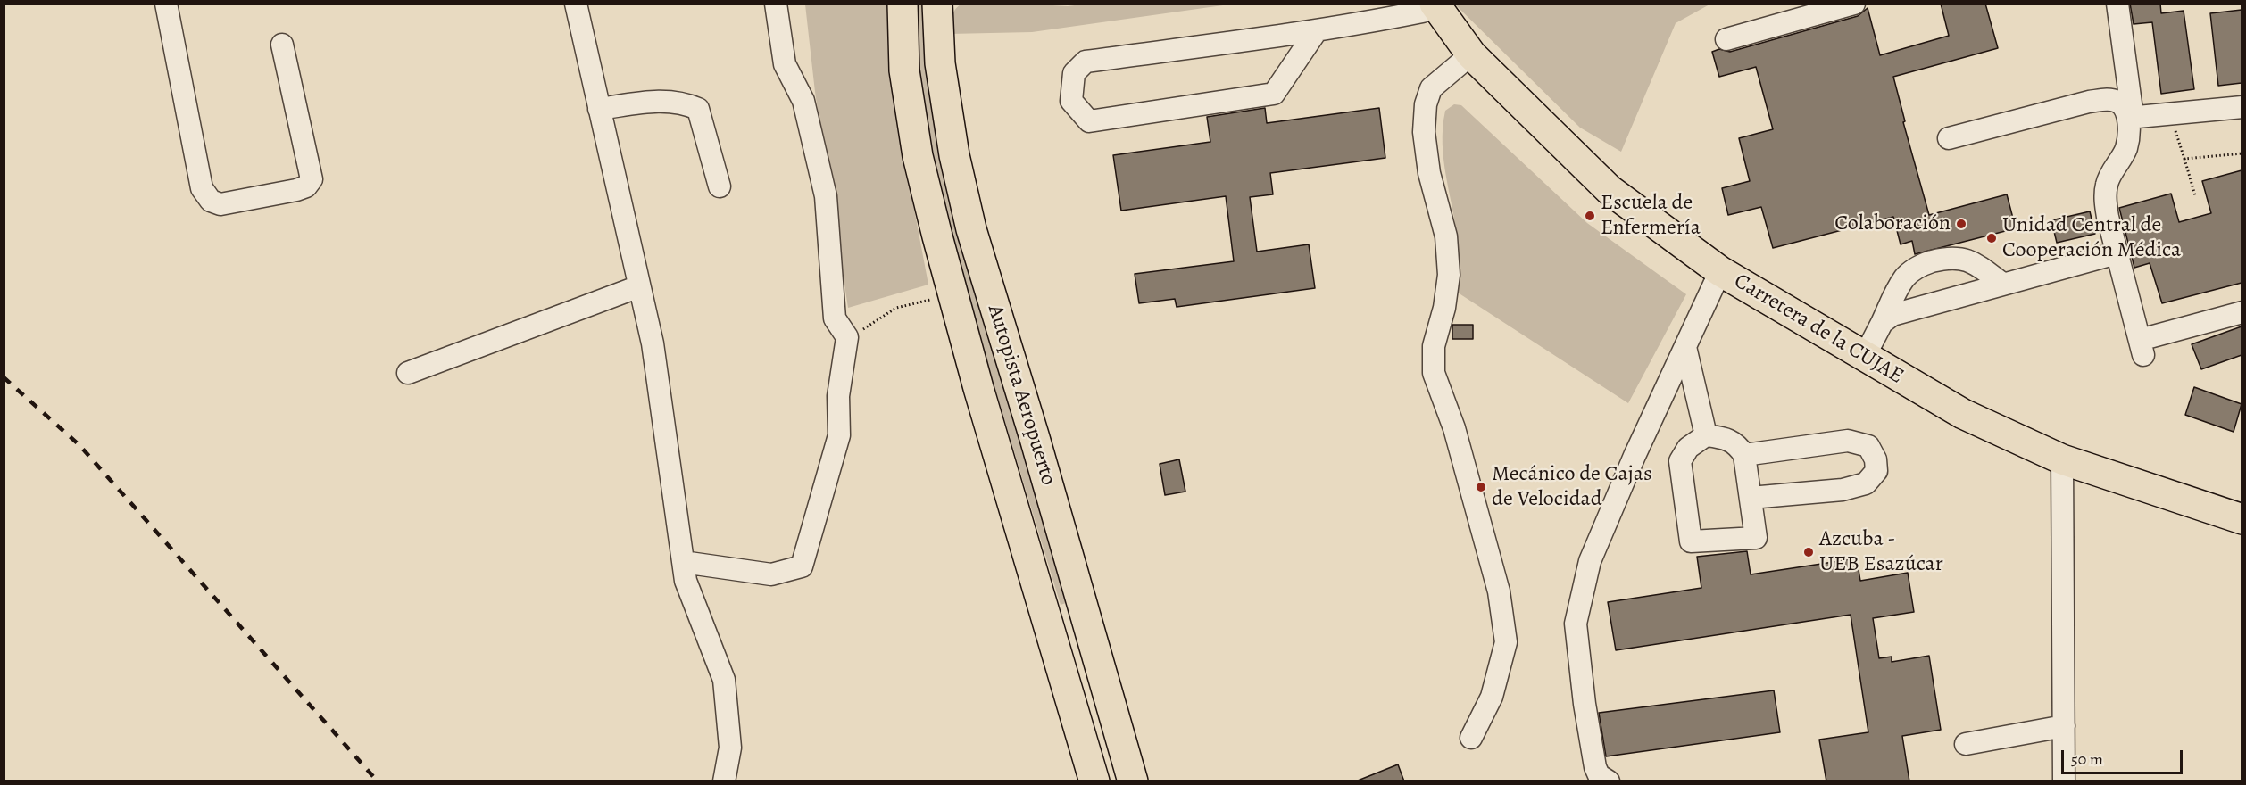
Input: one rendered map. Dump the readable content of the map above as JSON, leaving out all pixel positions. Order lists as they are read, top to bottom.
{
  "streets": {
    "highway": ["Carretera de la CUJAE", "Autopista Aeropuerto"]
  },
  "places": [
    "Escuela de Enfermería",
    "Colaboración",
    "Unidad Central de Cooperación Médica",
    "Mecánico de Cajas de Velocidad",
    "Azcuba - UEB Esazúcar"
  ],
  "scale_bar": "50 m"
}
